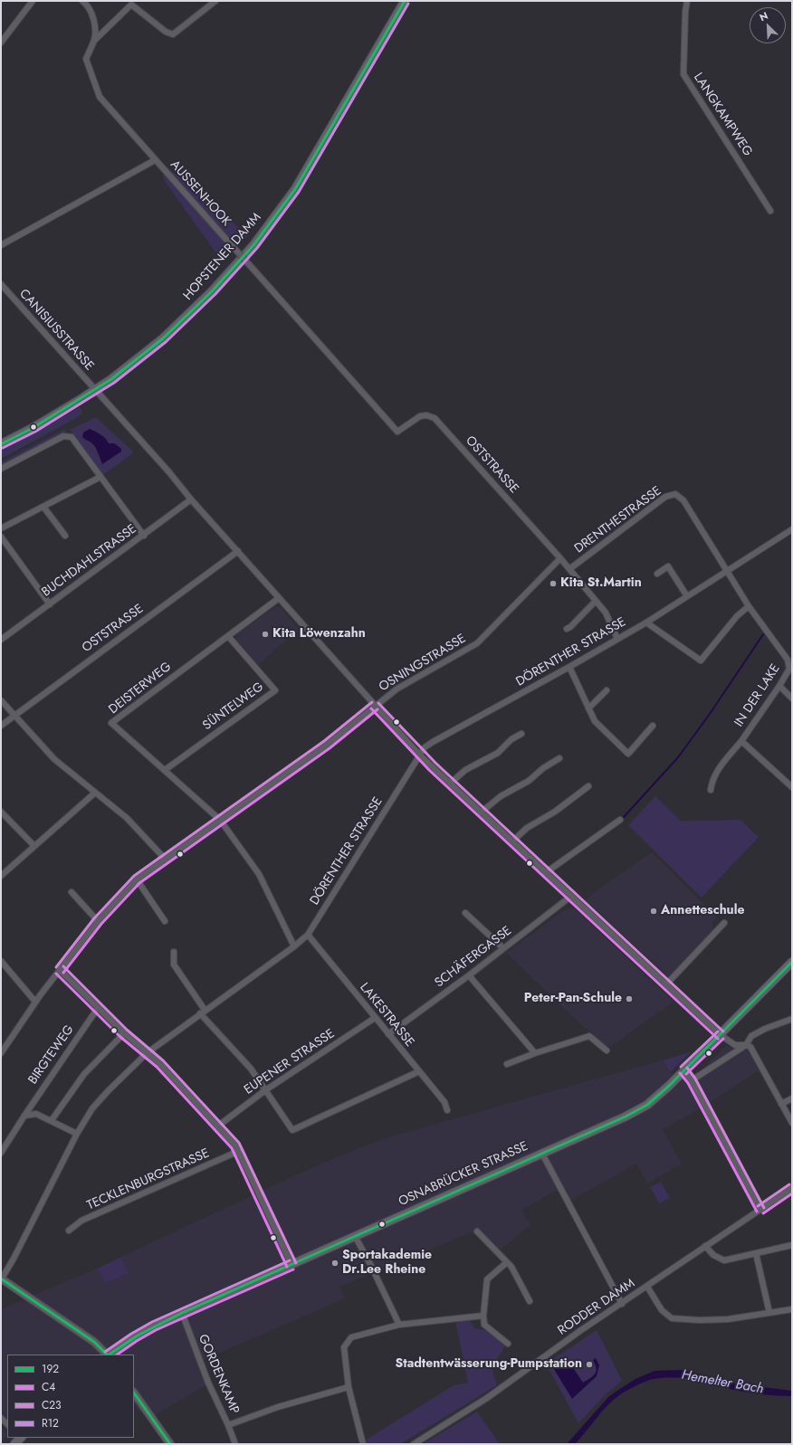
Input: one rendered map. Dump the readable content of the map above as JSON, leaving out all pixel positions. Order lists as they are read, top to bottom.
{
  "streets": {
    "main road": ["HOPSTENER DAMM", "OSNABRÜCKER STRASSE"],
    "street": [
      "LANGKAMPWEG",
      "AUSSENHOOK",
      "CANISIUSSTRASSE",
      "OSTSTRASSE",
      "DRENTHESTRASSE",
      "BUCHDAHLSTRASSE",
      "DÖRENTHER STRASSE",
      "OSNINGSTRASSE",
      "DEISTERWEG",
      "IN DER LAKE",
      "SÜNTELWEG",
      "SCHÄFERGASSE",
      "LAKESTRASSE",
      "BIRGTEWEG",
      "EUPENER STRASSE",
      "TECKLENBURGSTRASSE",
      "RODDER DAMM",
      "GORDENKAMP"
    ]
  },
  "crossings": [
    ["AUSSENHOOK", "OSTSTRASSE"],
    ["HOPSTENER DAMM", "CANISIUSSTRASSE"],
    ["CANISIUSSTRASSE", "OSTSTRASSE"],
    ["CANISIUSSTRASSE", "BUCHDAHLSTRASSE"],
    ["CANISIUSSTRASSE", "DÖRENTHER STRASSE"],
    ["CANISIUSSTRASSE", "OSNINGSTRASSE"],
    ["CANISIUSSTRASSE", "DEISTERWEG"],
    ["CANISIUSSTRASSE", "SCHÄFERGASSE"],
    ["CANISIUSSTRASSE", "OSNABRÜCKER STRASSE"],
    ["OSTSTRASSE", "DRENTHESTRASSE"],
    ["OSTSTRASSE", "OSNINGSTRASSE"],
    ["DRENTHESTRASSE", "DÖRENTHER STRASSE"],
    ["DRENTHESTRASSE", "OSNINGSTRASSE"],
    ["DRENTHESTRASSE", "IN DER LAKE"],
    ["DÖRENTHER STRASSE", "IN DER LAKE"],
    ["DÖRENTHER STRASSE", "LAKESTRASSE"],
    ["OSNINGSTRASSE", "DEISTERWEG"],
    ["DEISTERWEG", "SÜNTELWEG"],
    ["SCHÄFERGASSE", "LAKESTRASSE"],
    ["LAKESTRASSE", "EUPENER STRASSE"],
    ["OSNABRÜCKER STRASSE", "GORDENKAMP"]
  ],
  "water": ["Hemelter Bach"],
  "places": [
    "Kita St.Martin",
    "Kita Löwenzahn",
    "Annetteschule",
    "Peter-Pan-Schule",
    "Sportakademie Dr.Lee Rheine",
    "Stadtentwässerung-Pumpstation"
  ],
  "lines": [
    "transit line 192",
    "transit line R12",
    "transit line C23",
    "transit line C4"
  ],
  "legend": [
    "192",
    "C4",
    "C23",
    "R12"
  ],
  "north": "top left"
}
